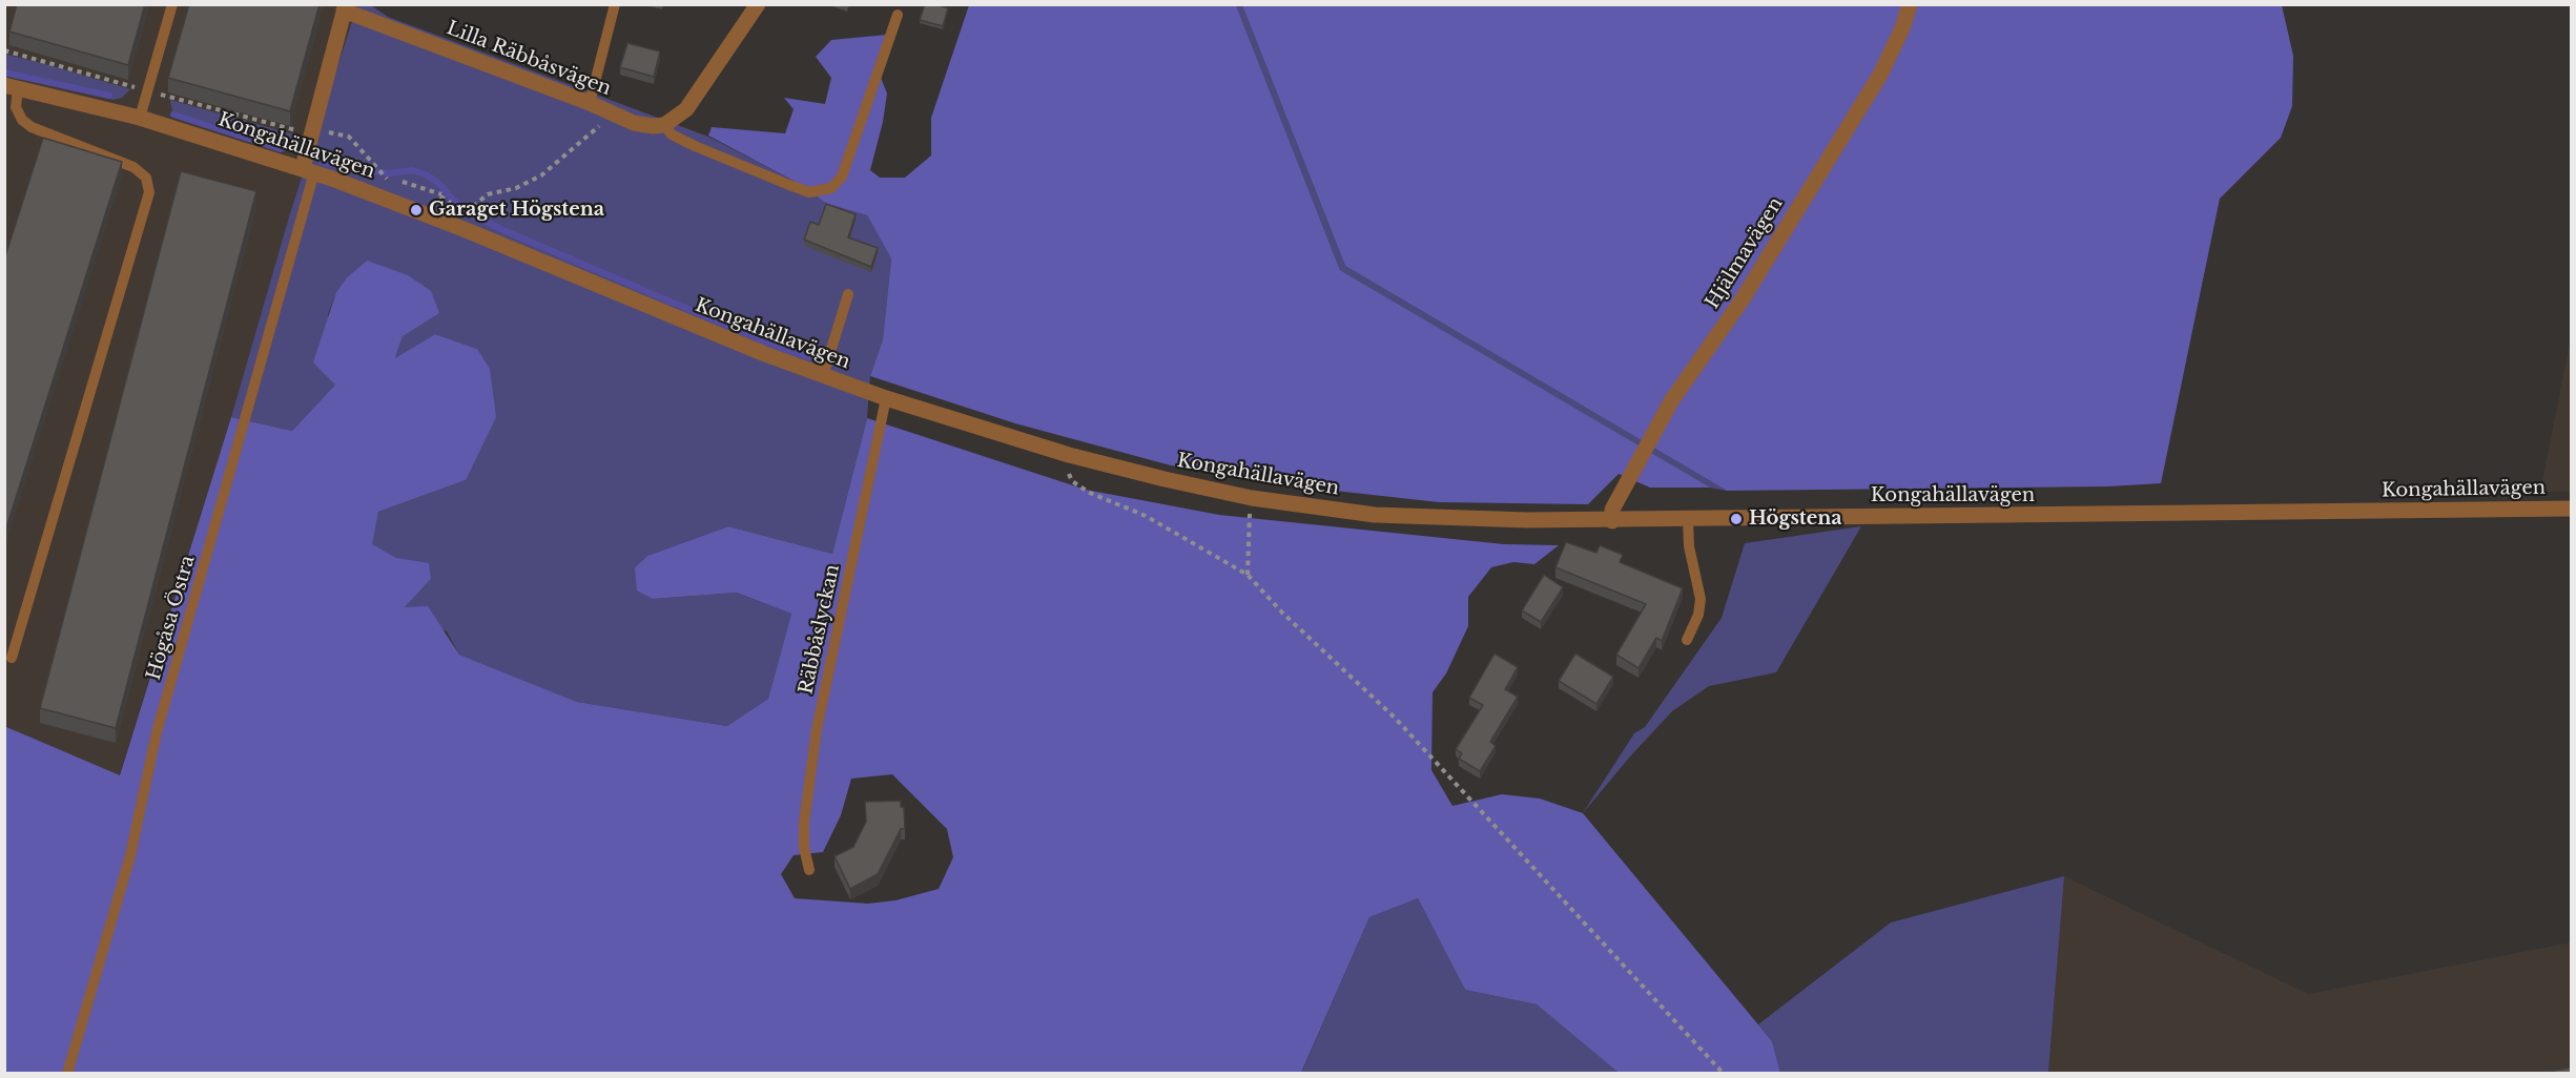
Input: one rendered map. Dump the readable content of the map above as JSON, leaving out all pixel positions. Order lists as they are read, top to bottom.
{
  "streets": {
    "street": ["Lilla Räbbåsvägen", "Kongahällavägen", "Hjälmavägen"],
    "lane": ["Högåsa Östra", "Räbbåslyckan"]
  },
  "crossings": [
    ["Kongahällavägen", "Hjälmavägen"],
    ["Kongahällavägen", "Högåsa Östra"],
    ["Kongahällavägen", "Räbbåslyckan"]
  ],
  "places": ["Garaget Högstena", "Högstena"]
}
